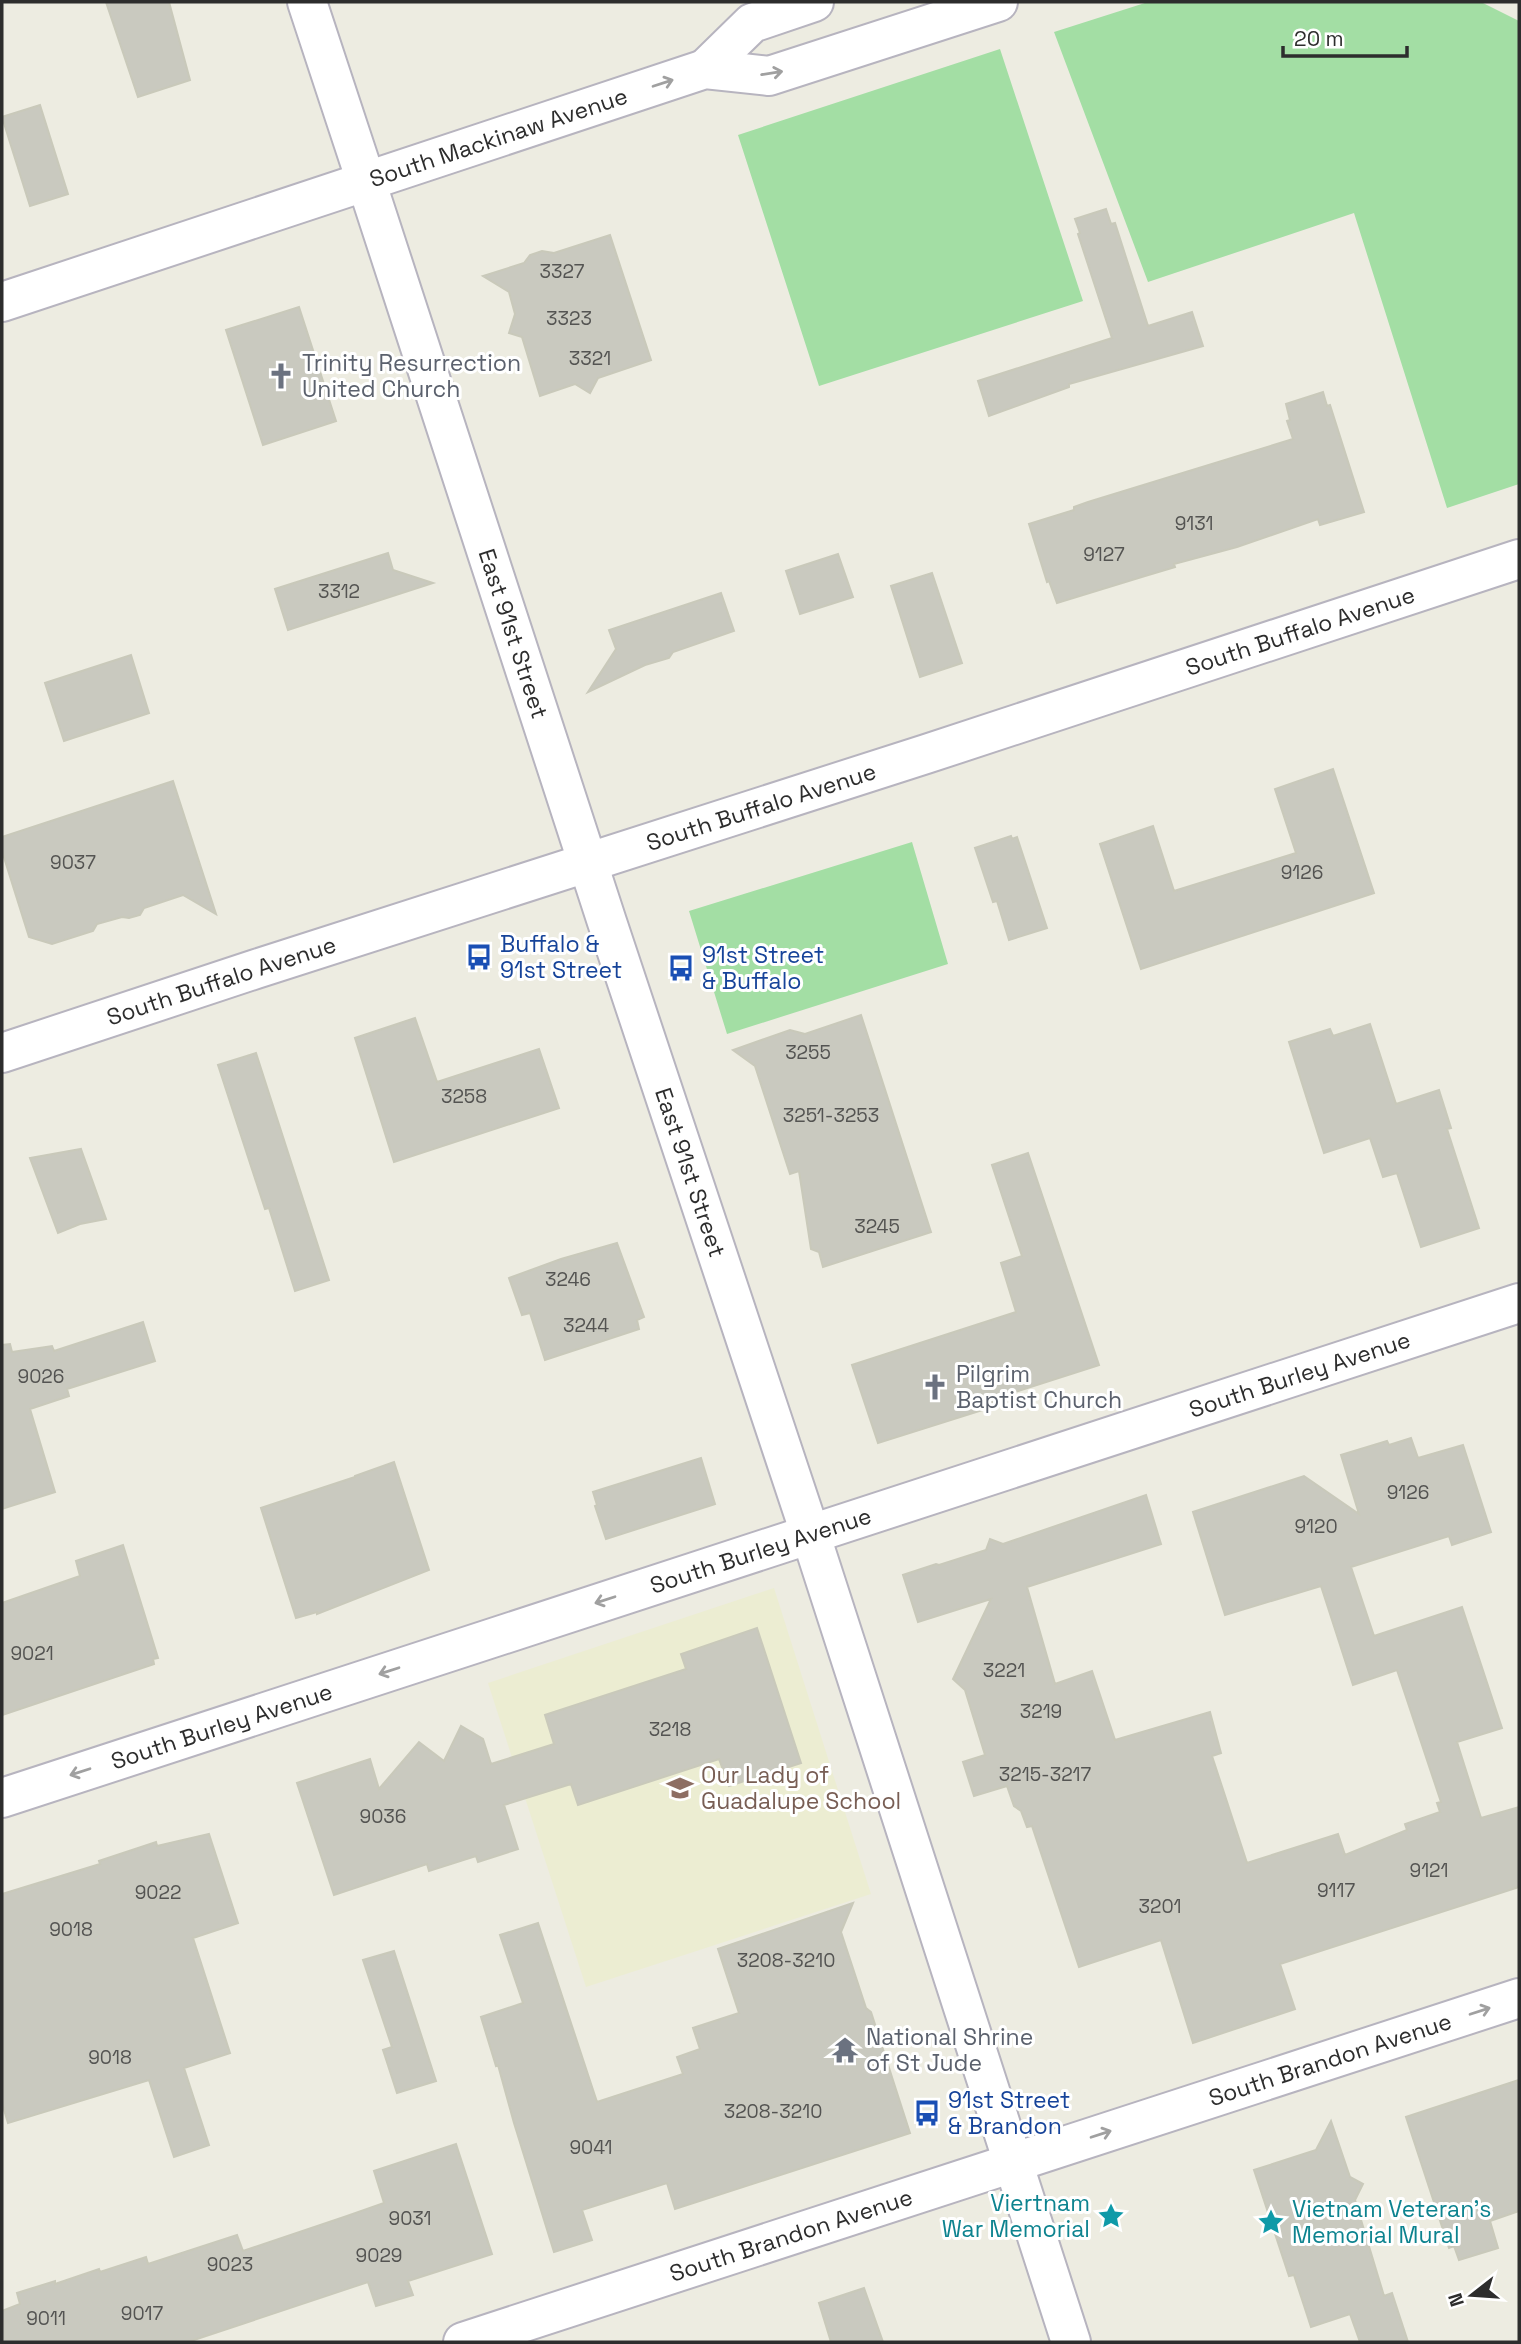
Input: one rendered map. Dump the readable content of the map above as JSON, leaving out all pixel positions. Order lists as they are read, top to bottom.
{
  "streets": {
    "street": [
      "South Mackinaw Avenue",
      "South Buffalo Avenue",
      "East 91st Street",
      "South Burley Avenue",
      "South Brandon Avenue"
    ]
  },
  "crossings": [
    ["South Mackinaw Avenue", "East 91st Street"],
    ["South Buffalo Avenue", "East 91st Street"],
    ["East 91st Street", "South Burley Avenue"],
    ["East 91st Street", "South Brandon Avenue"]
  ],
  "one_way": ["South Mackinaw Avenue", "South Burley Avenue", "South Brandon Avenue"],
  "places": {
    "church": ["Trinity Resurrection United Church", "Pilgrim Baptist Church"],
    "bus stop": ["Buffalo & 91st Street", "91st Street & Buffalo", "91st Street & Brandon"],
    "school or university": ["Our Lady of Guadalupe School"],
    "temple": ["National Shrine of St Jude"],
    "place": ["Viertnam War Memorial", "Vietnam Veteran's Memorial Mural"]
  },
  "house_numbers": [
    "3327",
    "3323",
    "3321",
    "9131",
    "9127",
    "3312",
    "9037",
    "9126",
    "3255",
    "3258",
    "3251-3253",
    "3245",
    "3246",
    "3244",
    "9026",
    "9126",
    "9120",
    "9021",
    "3221",
    "3219",
    "3218",
    "3215-3217",
    "9036",
    "9121",
    "9117",
    "9022",
    "3201",
    "9018",
    "3208-3210",
    "9018",
    "3208-3210",
    "9041",
    "9031",
    "9029",
    "9023",
    "9017",
    "9011"
  ],
  "scale_bar": "20 m",
  "north": "left"
}
